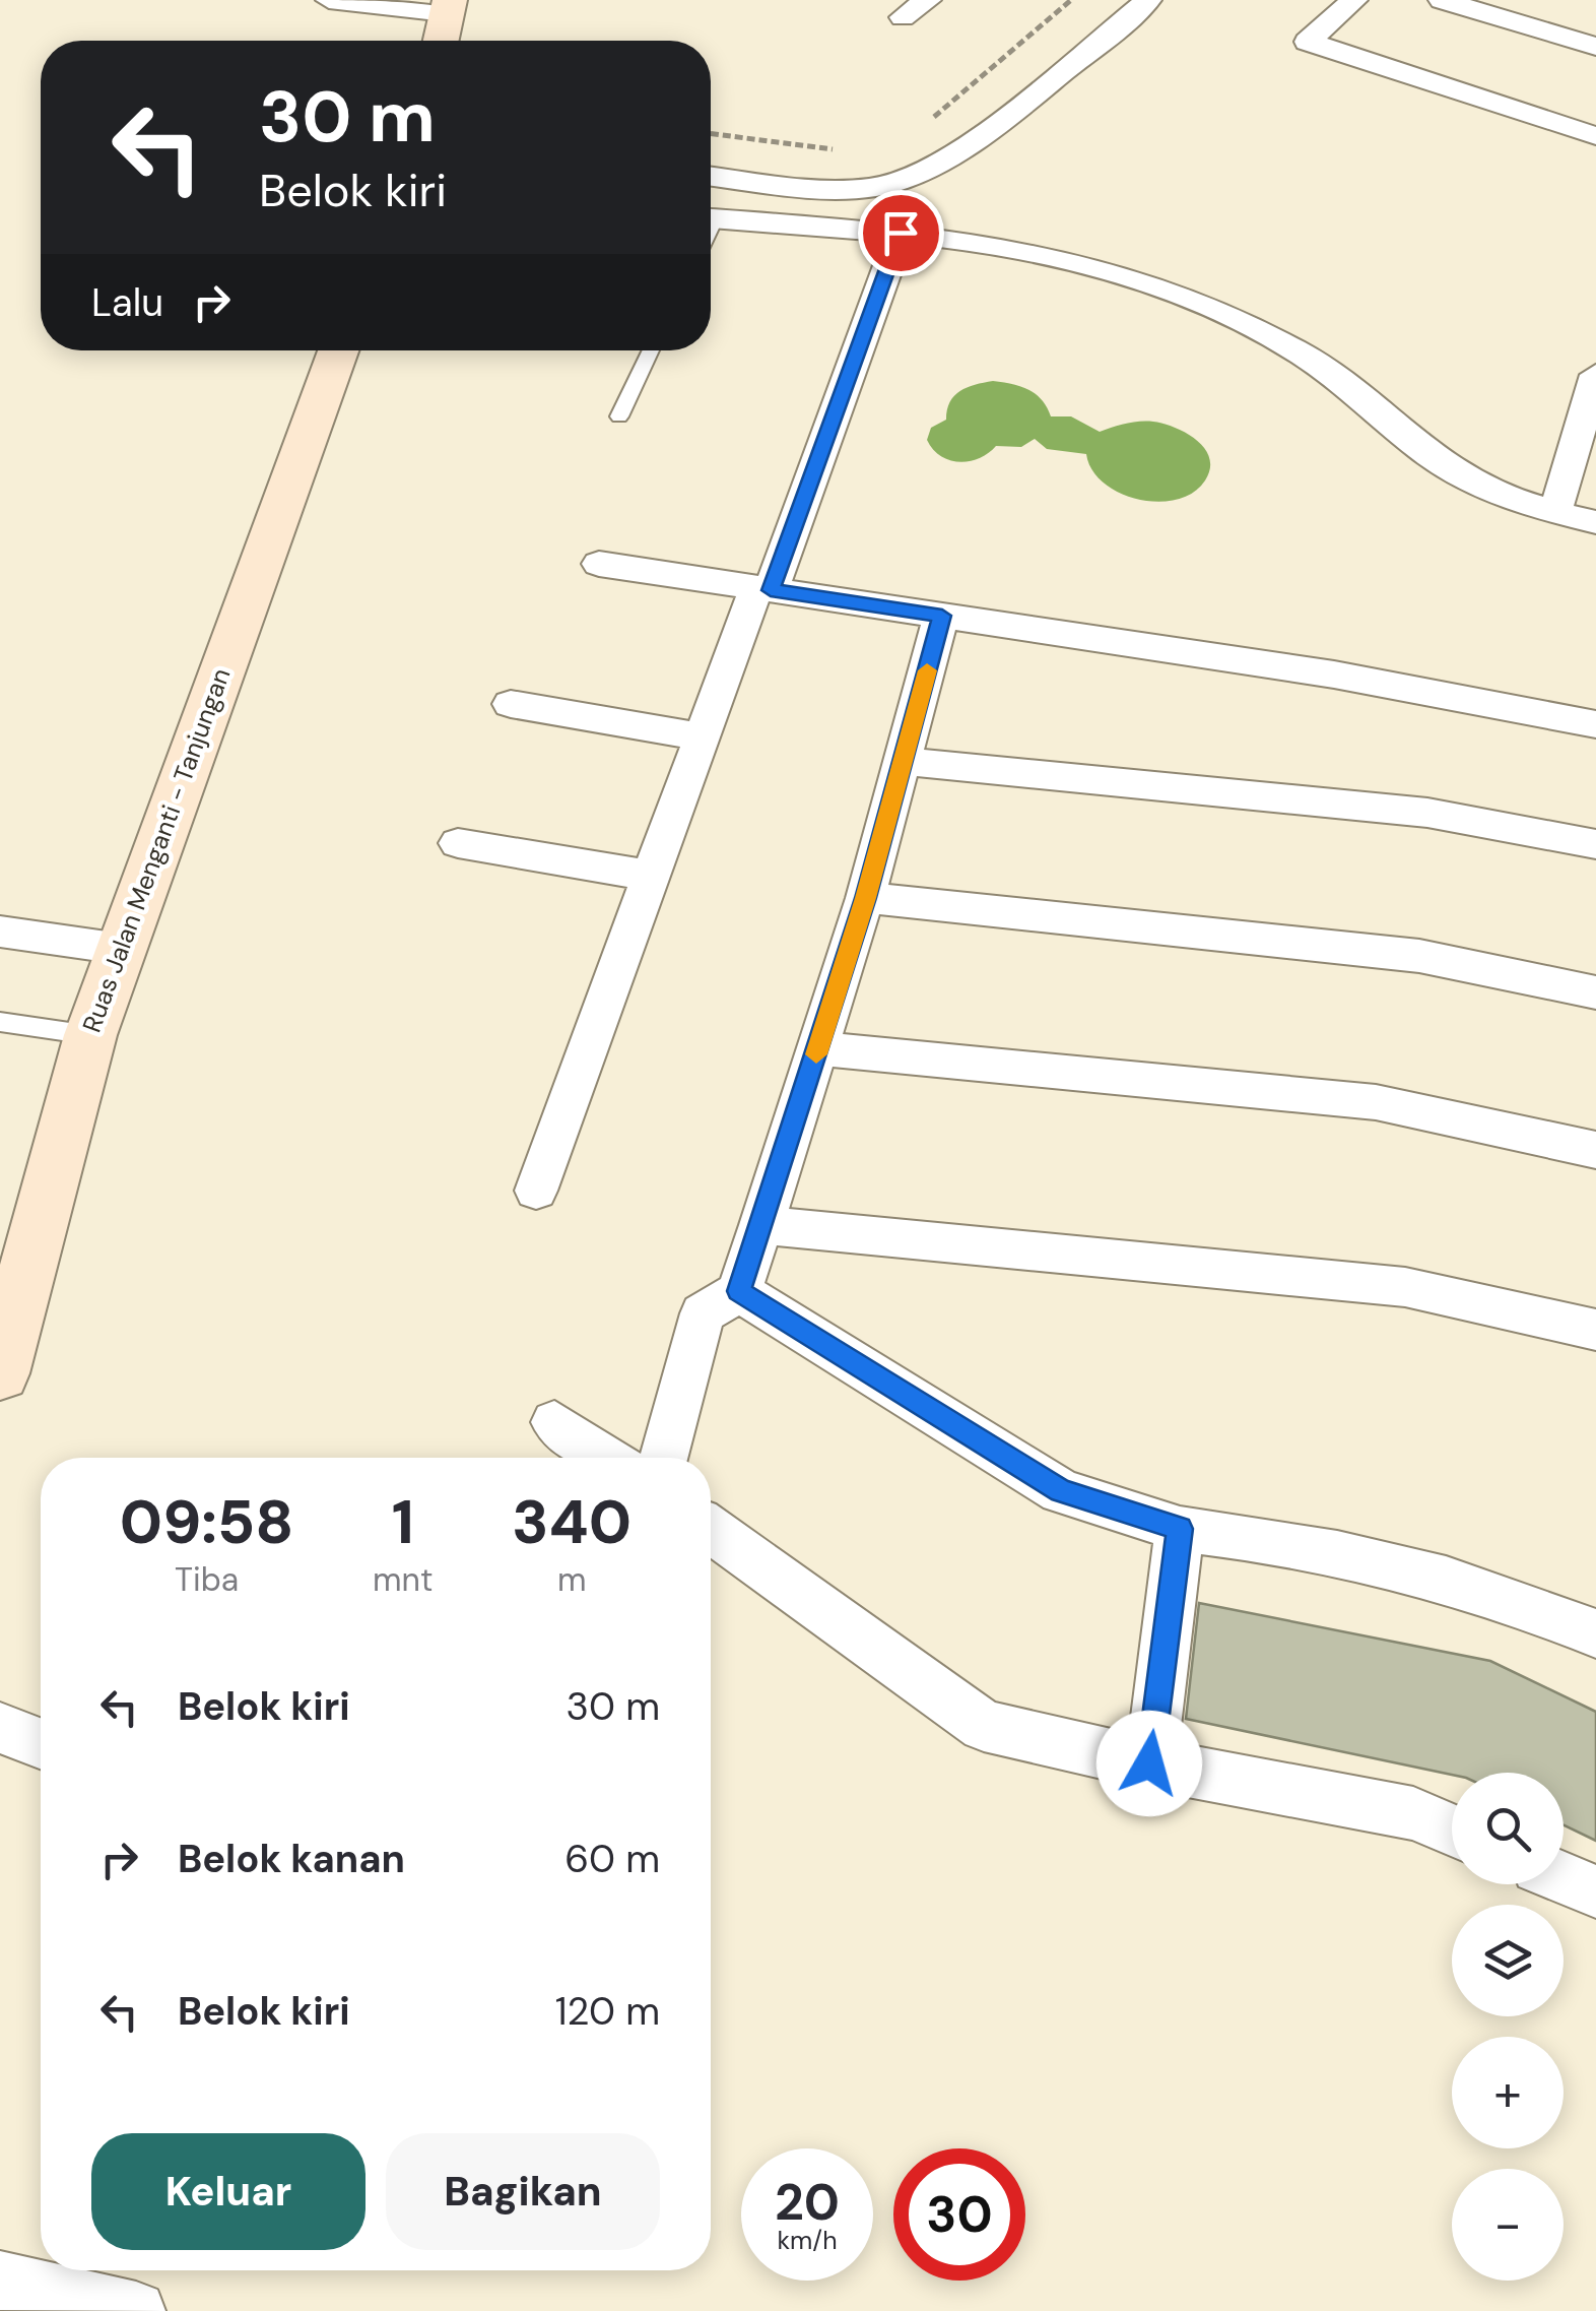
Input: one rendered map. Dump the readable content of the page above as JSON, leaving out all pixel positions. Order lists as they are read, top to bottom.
{
  "streets": {
    "main road": ["Ruas Jalan Menganti - Tanjungan"]
  },
  "page": {
    "turn": ["30 m", "Belok kiri"],
    "then": "Lalu",
    "eta": [
      "09:58",
      "Tiba",
      "1",
      "mnt",
      "340",
      "m"
    ],
    "list": [
      {
        "name": "Belok kiri",
        "value": "30 m"
      },
      {
        "name": "Belok kanan",
        "value": "60 m"
      },
      {
        "name": "Belok kiri",
        "value": "120 m"
      }
    ],
    "map_buttons": ["+", "−"],
    "buttons": ["Keluar", "Bagikan"],
    "speed": "20 km/h",
    "limit": "30"
  }
}
